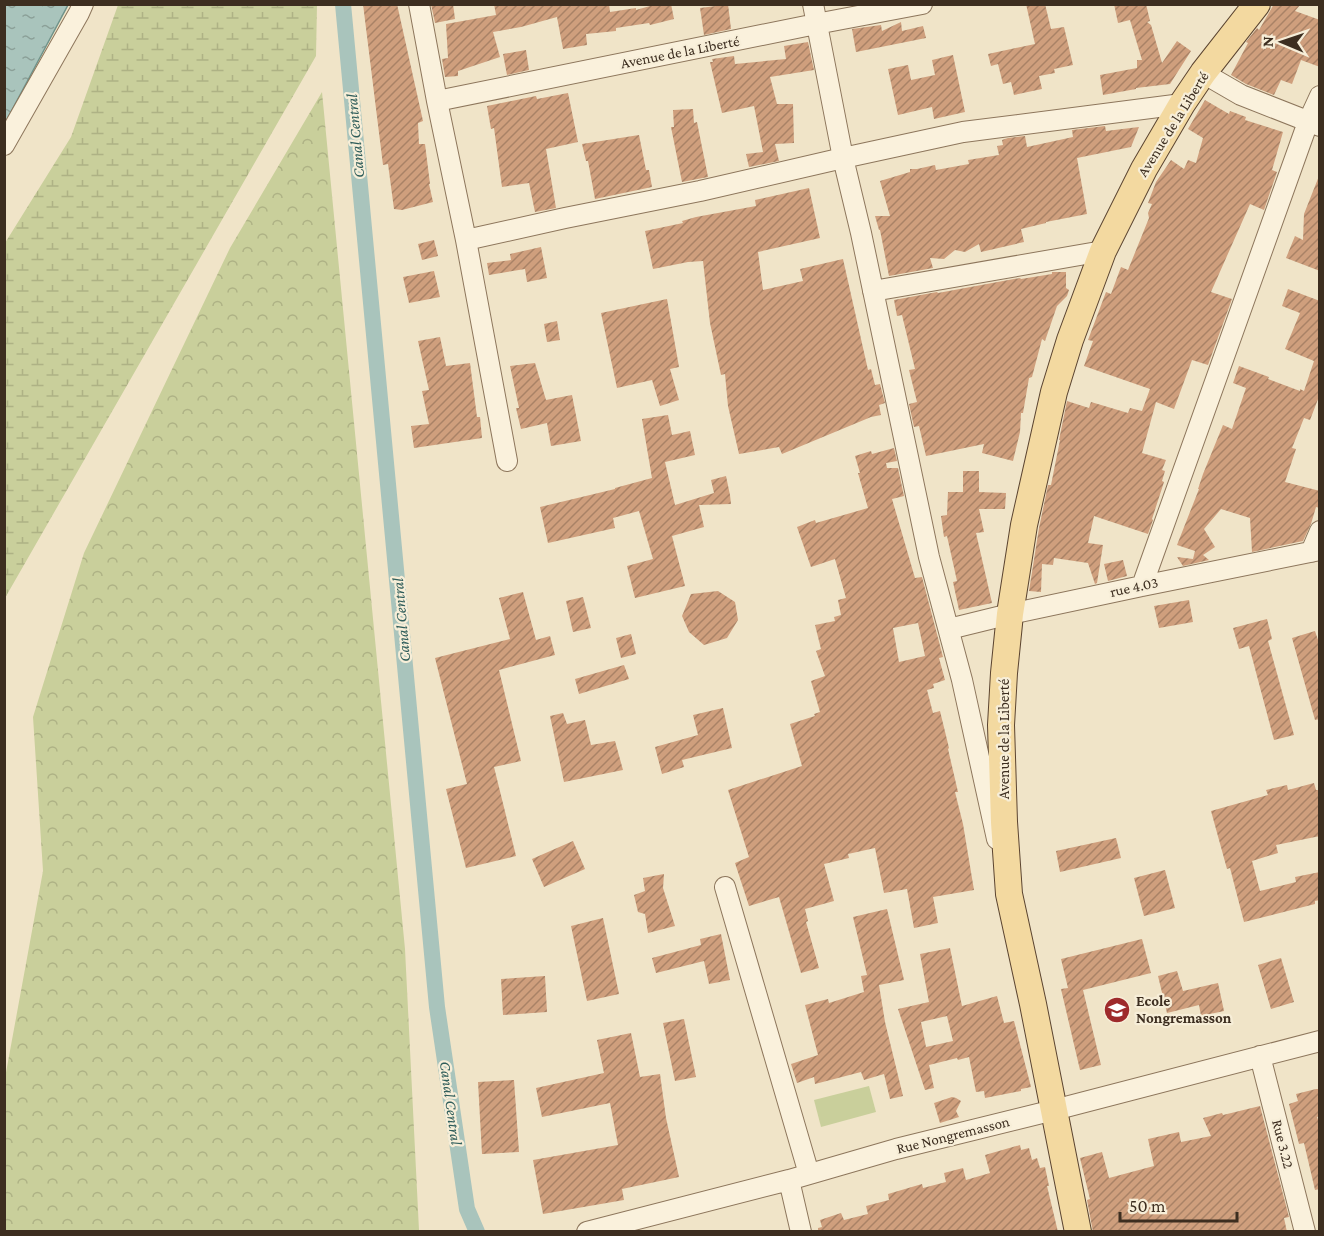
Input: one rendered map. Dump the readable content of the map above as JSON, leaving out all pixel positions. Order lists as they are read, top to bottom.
{
  "streets": {
    "main road": ["Avenue de la Liberté"],
    "street": ["rue 4.03", "Rue Nongremasson", "Rue 3.22"]
  },
  "crossings": [
    ["Avenue de la Liberté", "rue 4.03"],
    ["Avenue de la Liberté", "Rue Nongremasson"],
    ["Rue Nongremasson", "Rue 3.22"]
  ],
  "water": ["Canal Central"],
  "places": {
    "school or university": ["Ecole Nongremasson"]
  },
  "scale_bar": "50 m",
  "north": "left"
}
